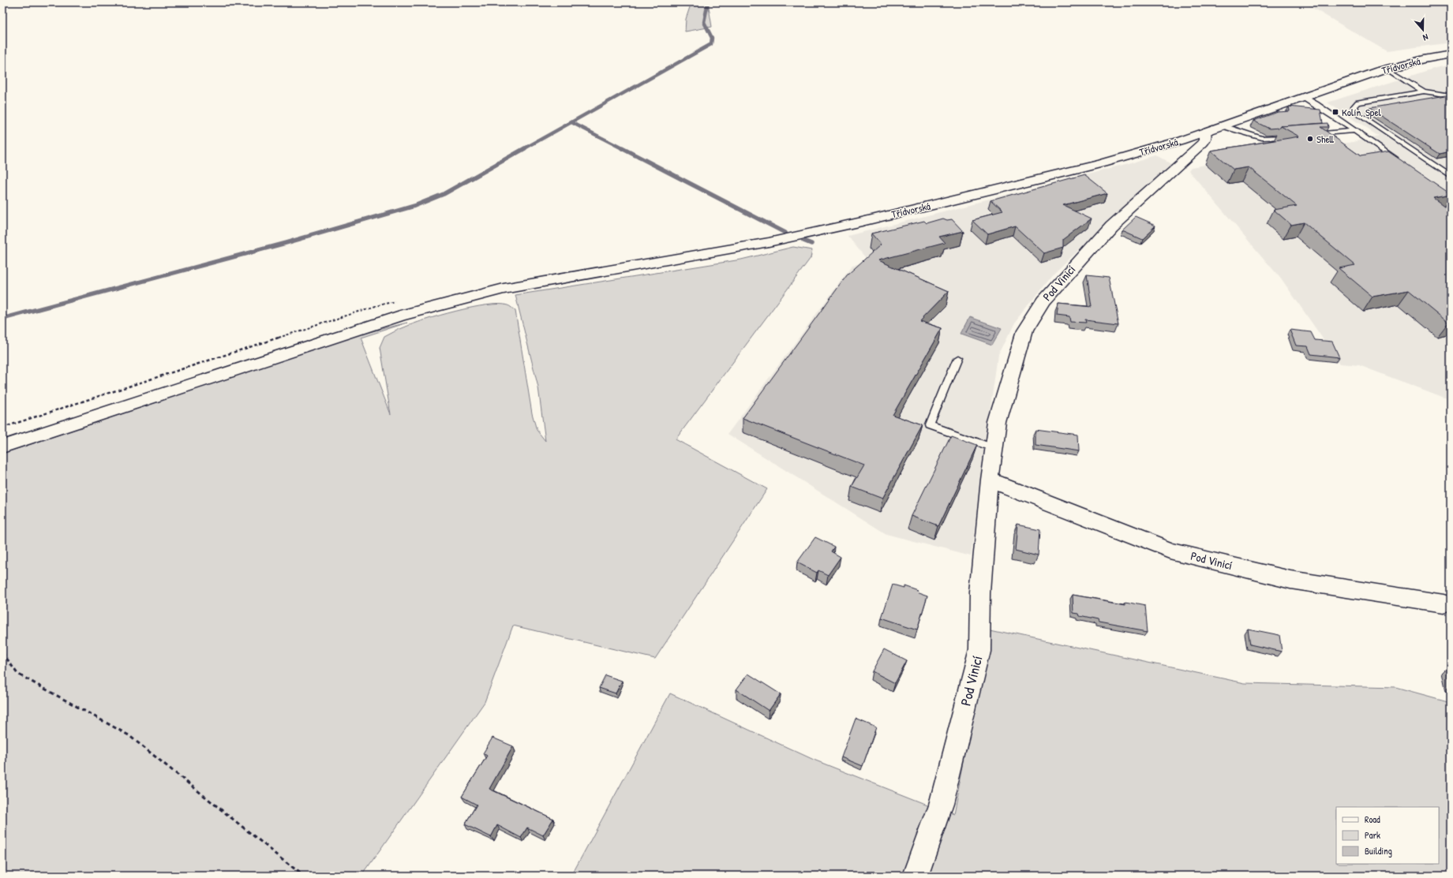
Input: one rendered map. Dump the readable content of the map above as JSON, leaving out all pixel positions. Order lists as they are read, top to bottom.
{
  "streets": {
    "main road": ["Třídvorská", "Pod Vinicí"]
  },
  "crossings": [
    ["Třídvorská", "Pod Vinicí"]
  ],
  "places": {
    "transit": ["Kolín, Spel"],
    "other": ["Shell"]
  },
  "legend": ["Road", "Park", "Building"],
  "north": "bottom"
}
